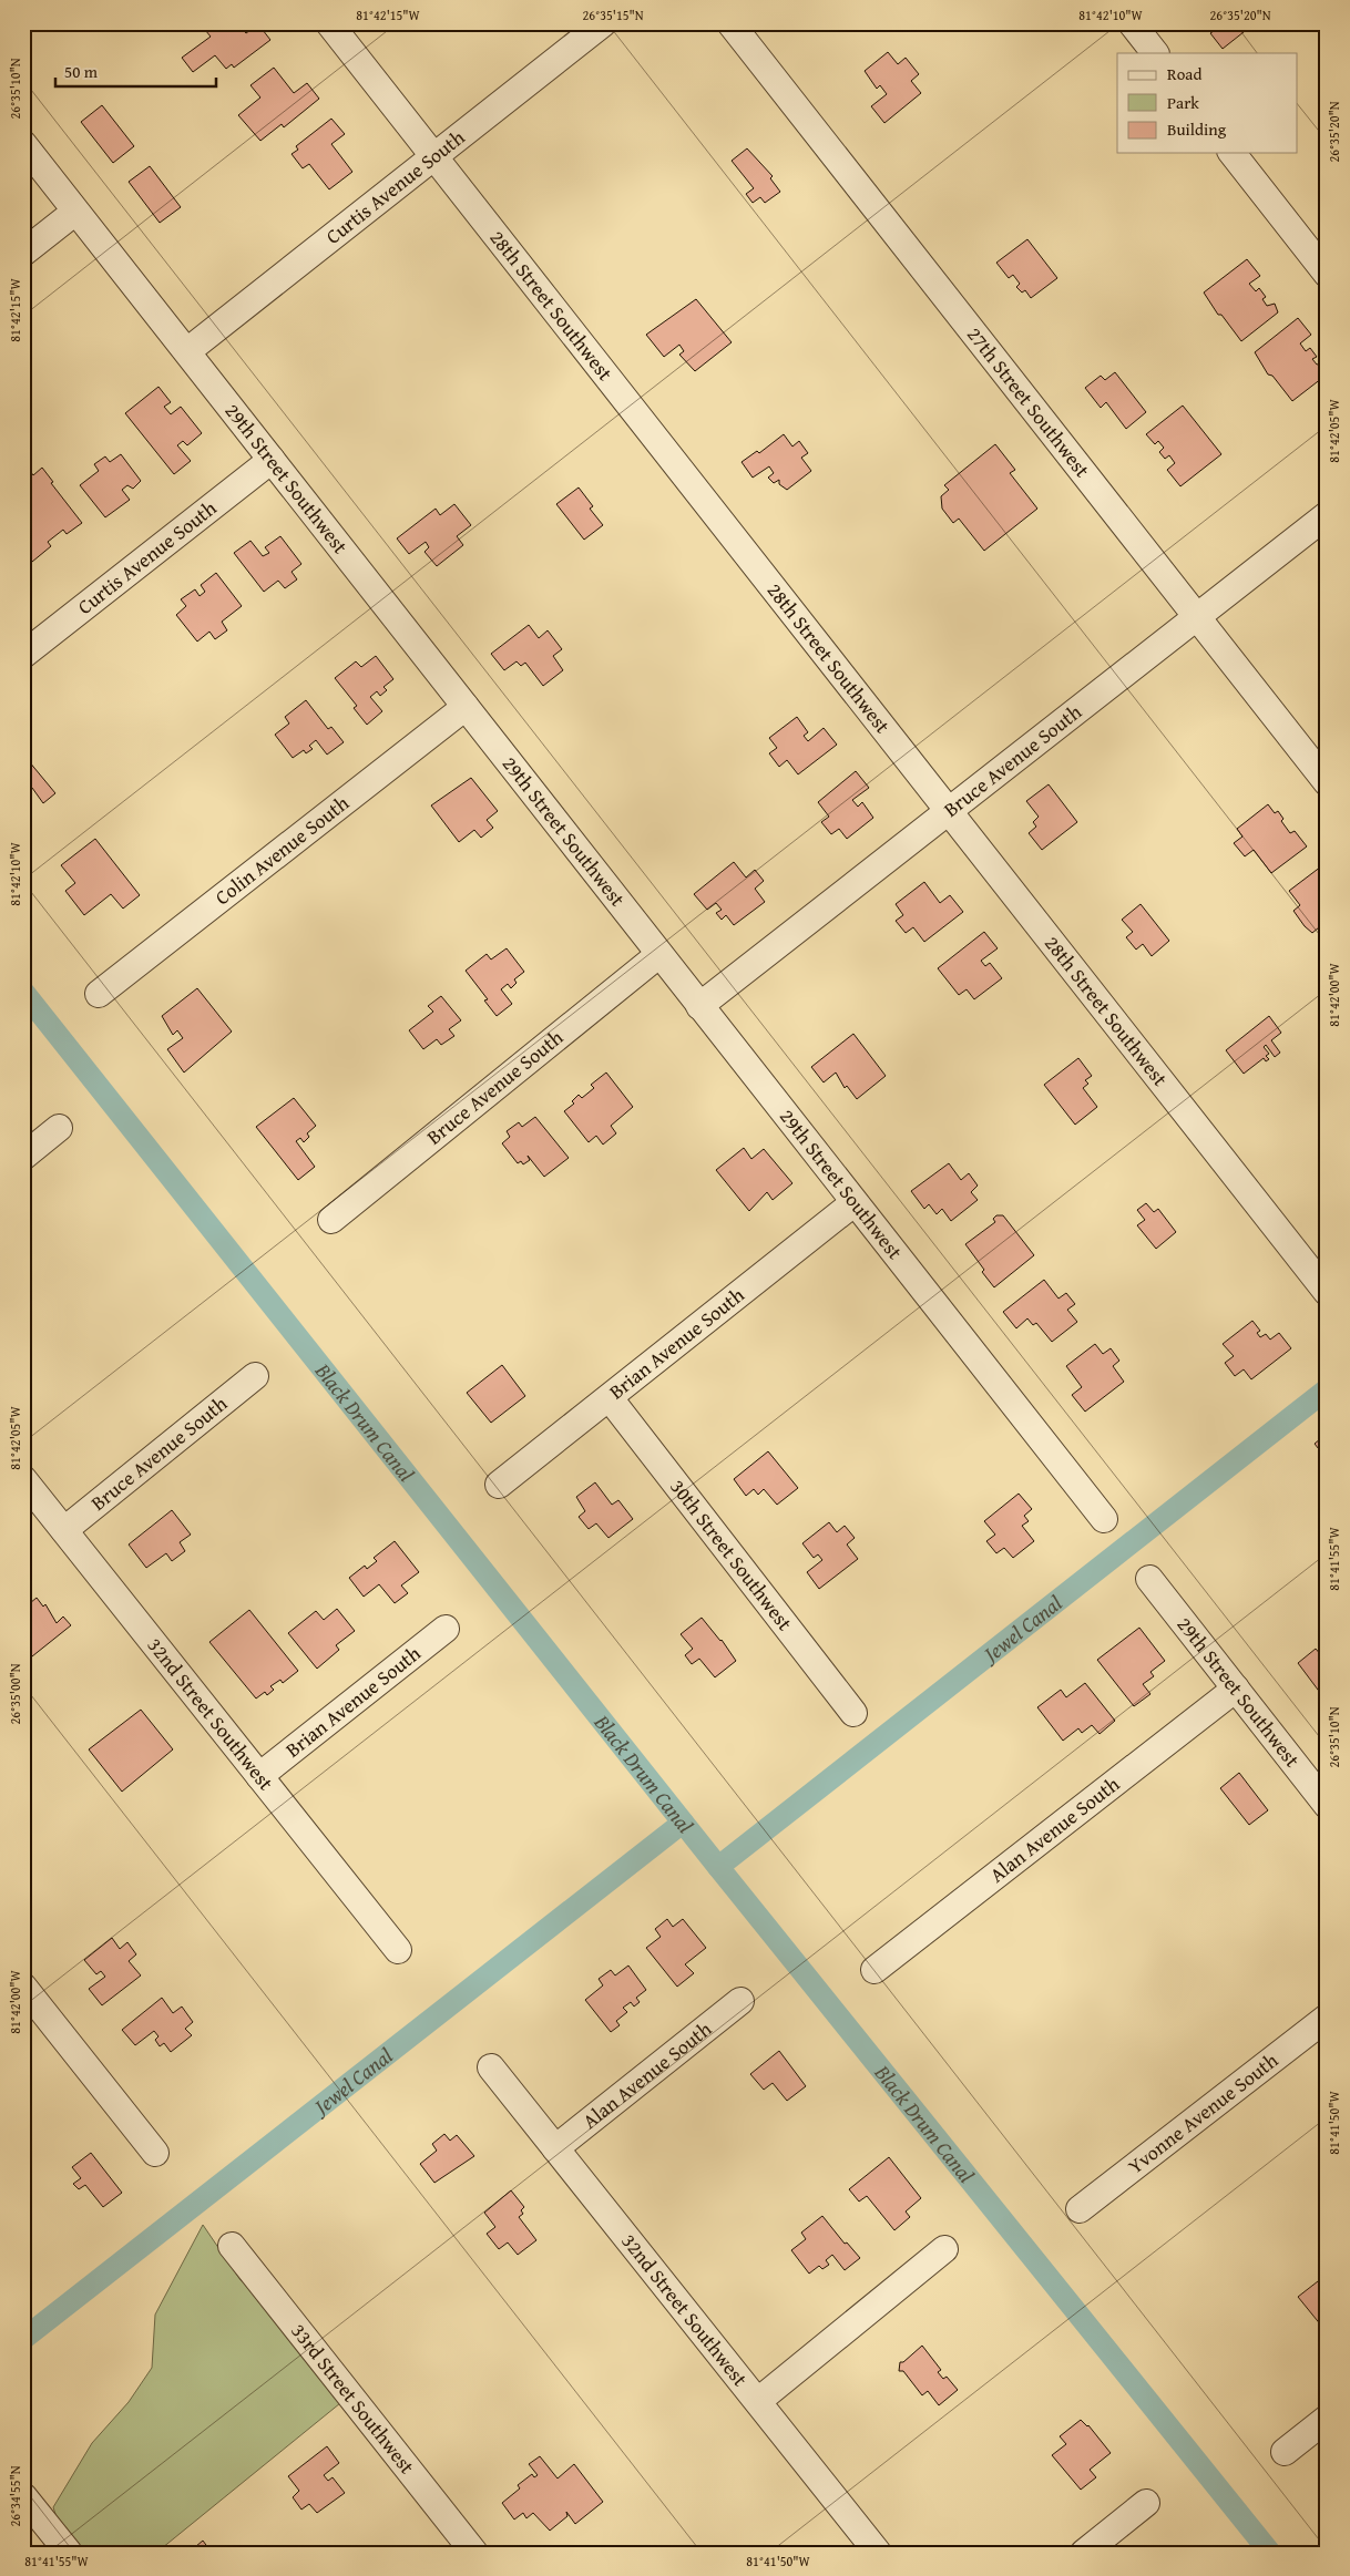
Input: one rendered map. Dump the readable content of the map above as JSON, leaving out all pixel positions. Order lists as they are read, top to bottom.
{
  "streets": {
    "street": [
      "Curtis Avenue South",
      "28th Street Southwest",
      "27th Street Southwest",
      "29th Street Southwest",
      "Bruce Avenue South",
      "Colin Avenue South",
      "Brian Avenue South",
      "30th Street Southwest",
      "32nd Street Southwest",
      "Alan Avenue South",
      "Yvonne Avenue South",
      "33rd Street Southwest"
    ]
  },
  "crossings": [
    ["Curtis Avenue South", "28th Street Southwest"],
    ["Curtis Avenue South", "29th Street Southwest"],
    ["28th Street Southwest", "Bruce Avenue South"],
    ["27th Street Southwest", "Bruce Avenue South"],
    ["29th Street Southwest", "Bruce Avenue South"],
    ["29th Street Southwest", "Colin Avenue South"],
    ["29th Street Southwest", "Brian Avenue South"],
    ["29th Street Southwest", "Alan Avenue South"],
    ["Bruce Avenue South", "32nd Street Southwest"],
    ["Brian Avenue South", "30th Street Southwest"],
    ["Brian Avenue South", "32nd Street Southwest"],
    ["32nd Street Southwest", "Alan Avenue South"]
  ],
  "water": ["Black Drum Canal", "Jewel Canal"],
  "legend": ["Road", "Park", "Building"],
  "scale_bar": "50 m",
  "coordinates": [
    "81°42'15\"W",
    "26°35'15\"N",
    "81°42'10\"W",
    "26°35'20\"N",
    "26°35'10\"N",
    "81°42'05\"W",
    "81°42'00\"W",
    "81°41'55\"W",
    "26°35'00\"N",
    "81°41'50\"W",
    "26°34'55\"N"
  ]
}
